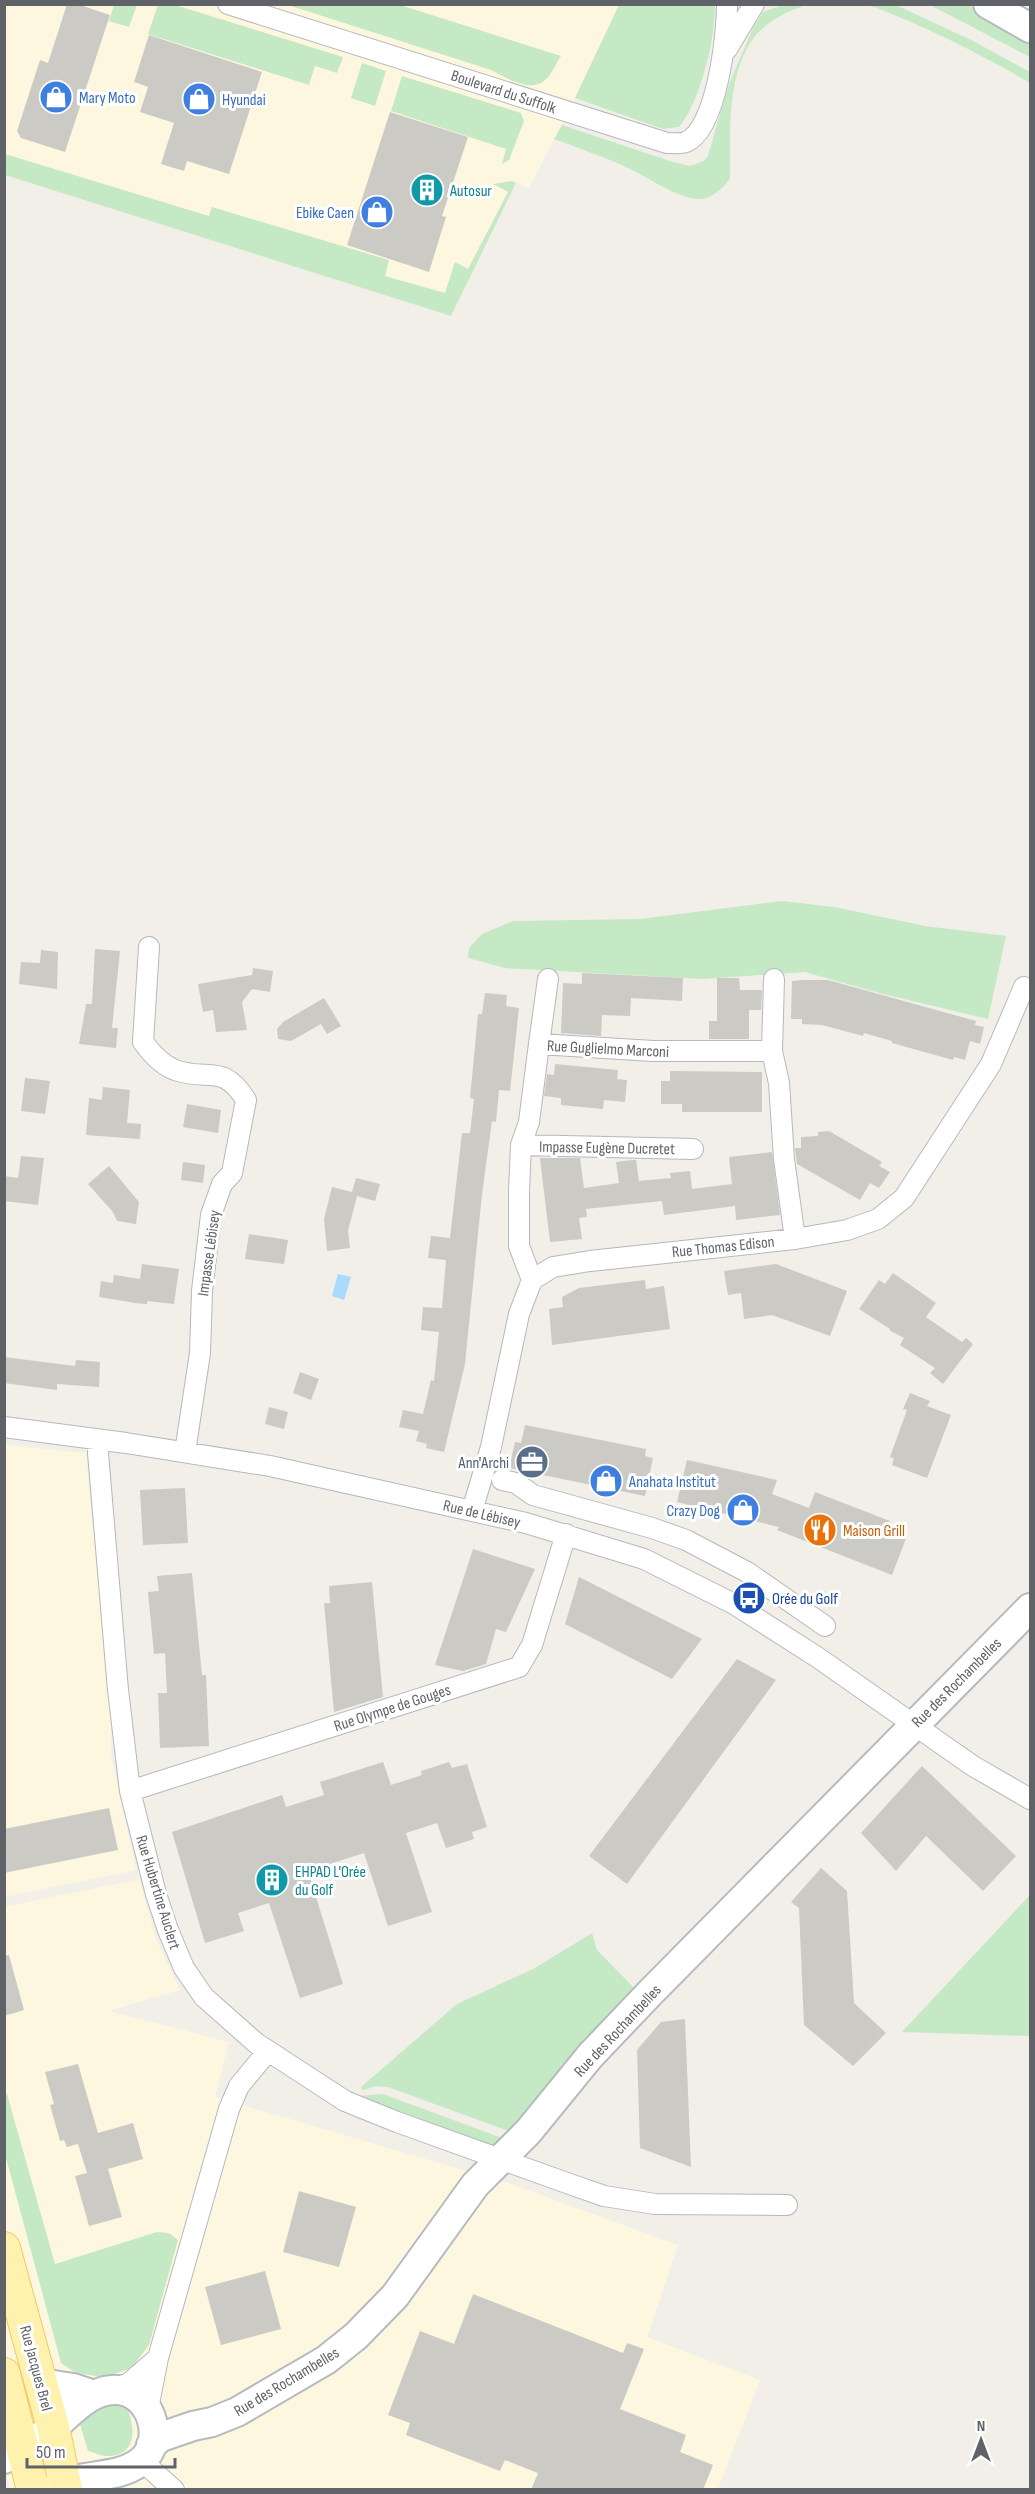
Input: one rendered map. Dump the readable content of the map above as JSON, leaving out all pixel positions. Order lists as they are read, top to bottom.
{
  "streets": {
    "main road": ["Rue des Rochambelles", "Rue Jacques Brel"],
    "street": [
      "Boulevard du Suffolk",
      "Rue Guglielmo Marconi",
      "Impasse Eugène Ducretet",
      "Rue Thomas Edison",
      "Impasse Lébisey",
      "Rue de Lébisey",
      "Rue Olympe de Gouges",
      "Rue Hubertine Auclert"
    ]
  },
  "crossings": [
    ["Rue Guglielmo Marconi", "Impasse Eugène Ducretet"],
    ["Rue Guglielmo Marconi", "Rue Thomas Edison"],
    ["Impasse Lébisey", "Rue de Lébisey"],
    ["Rue de Lébisey", "Rue des Rochambelles"],
    ["Rue de Lébisey", "Rue Olympe de Gouges"],
    ["Rue de Lébisey", "Rue Hubertine Auclert"],
    ["Rue des Rochambelles", "Rue Hubertine Auclert"],
    ["Rue des Rochambelles", "Rue Jacques Brel"],
    ["Rue Olympe de Gouges", "Rue Hubertine Auclert"]
  ],
  "places": {
    "shop": [
      "Mary Moto",
      "Hyundai",
      "Ebike Caen",
      "Anahata Institut",
      "Crazy Dog"
    ],
    "building": ["Autosur", "EHPAD L'Orée du Golf"],
    "office": ["Ann'Archi"],
    "restaurant": ["Maison Grill"],
    "bus stop": ["Orée du Golf"]
  },
  "scale_bar": "50 m",
  "north": "top"
}
